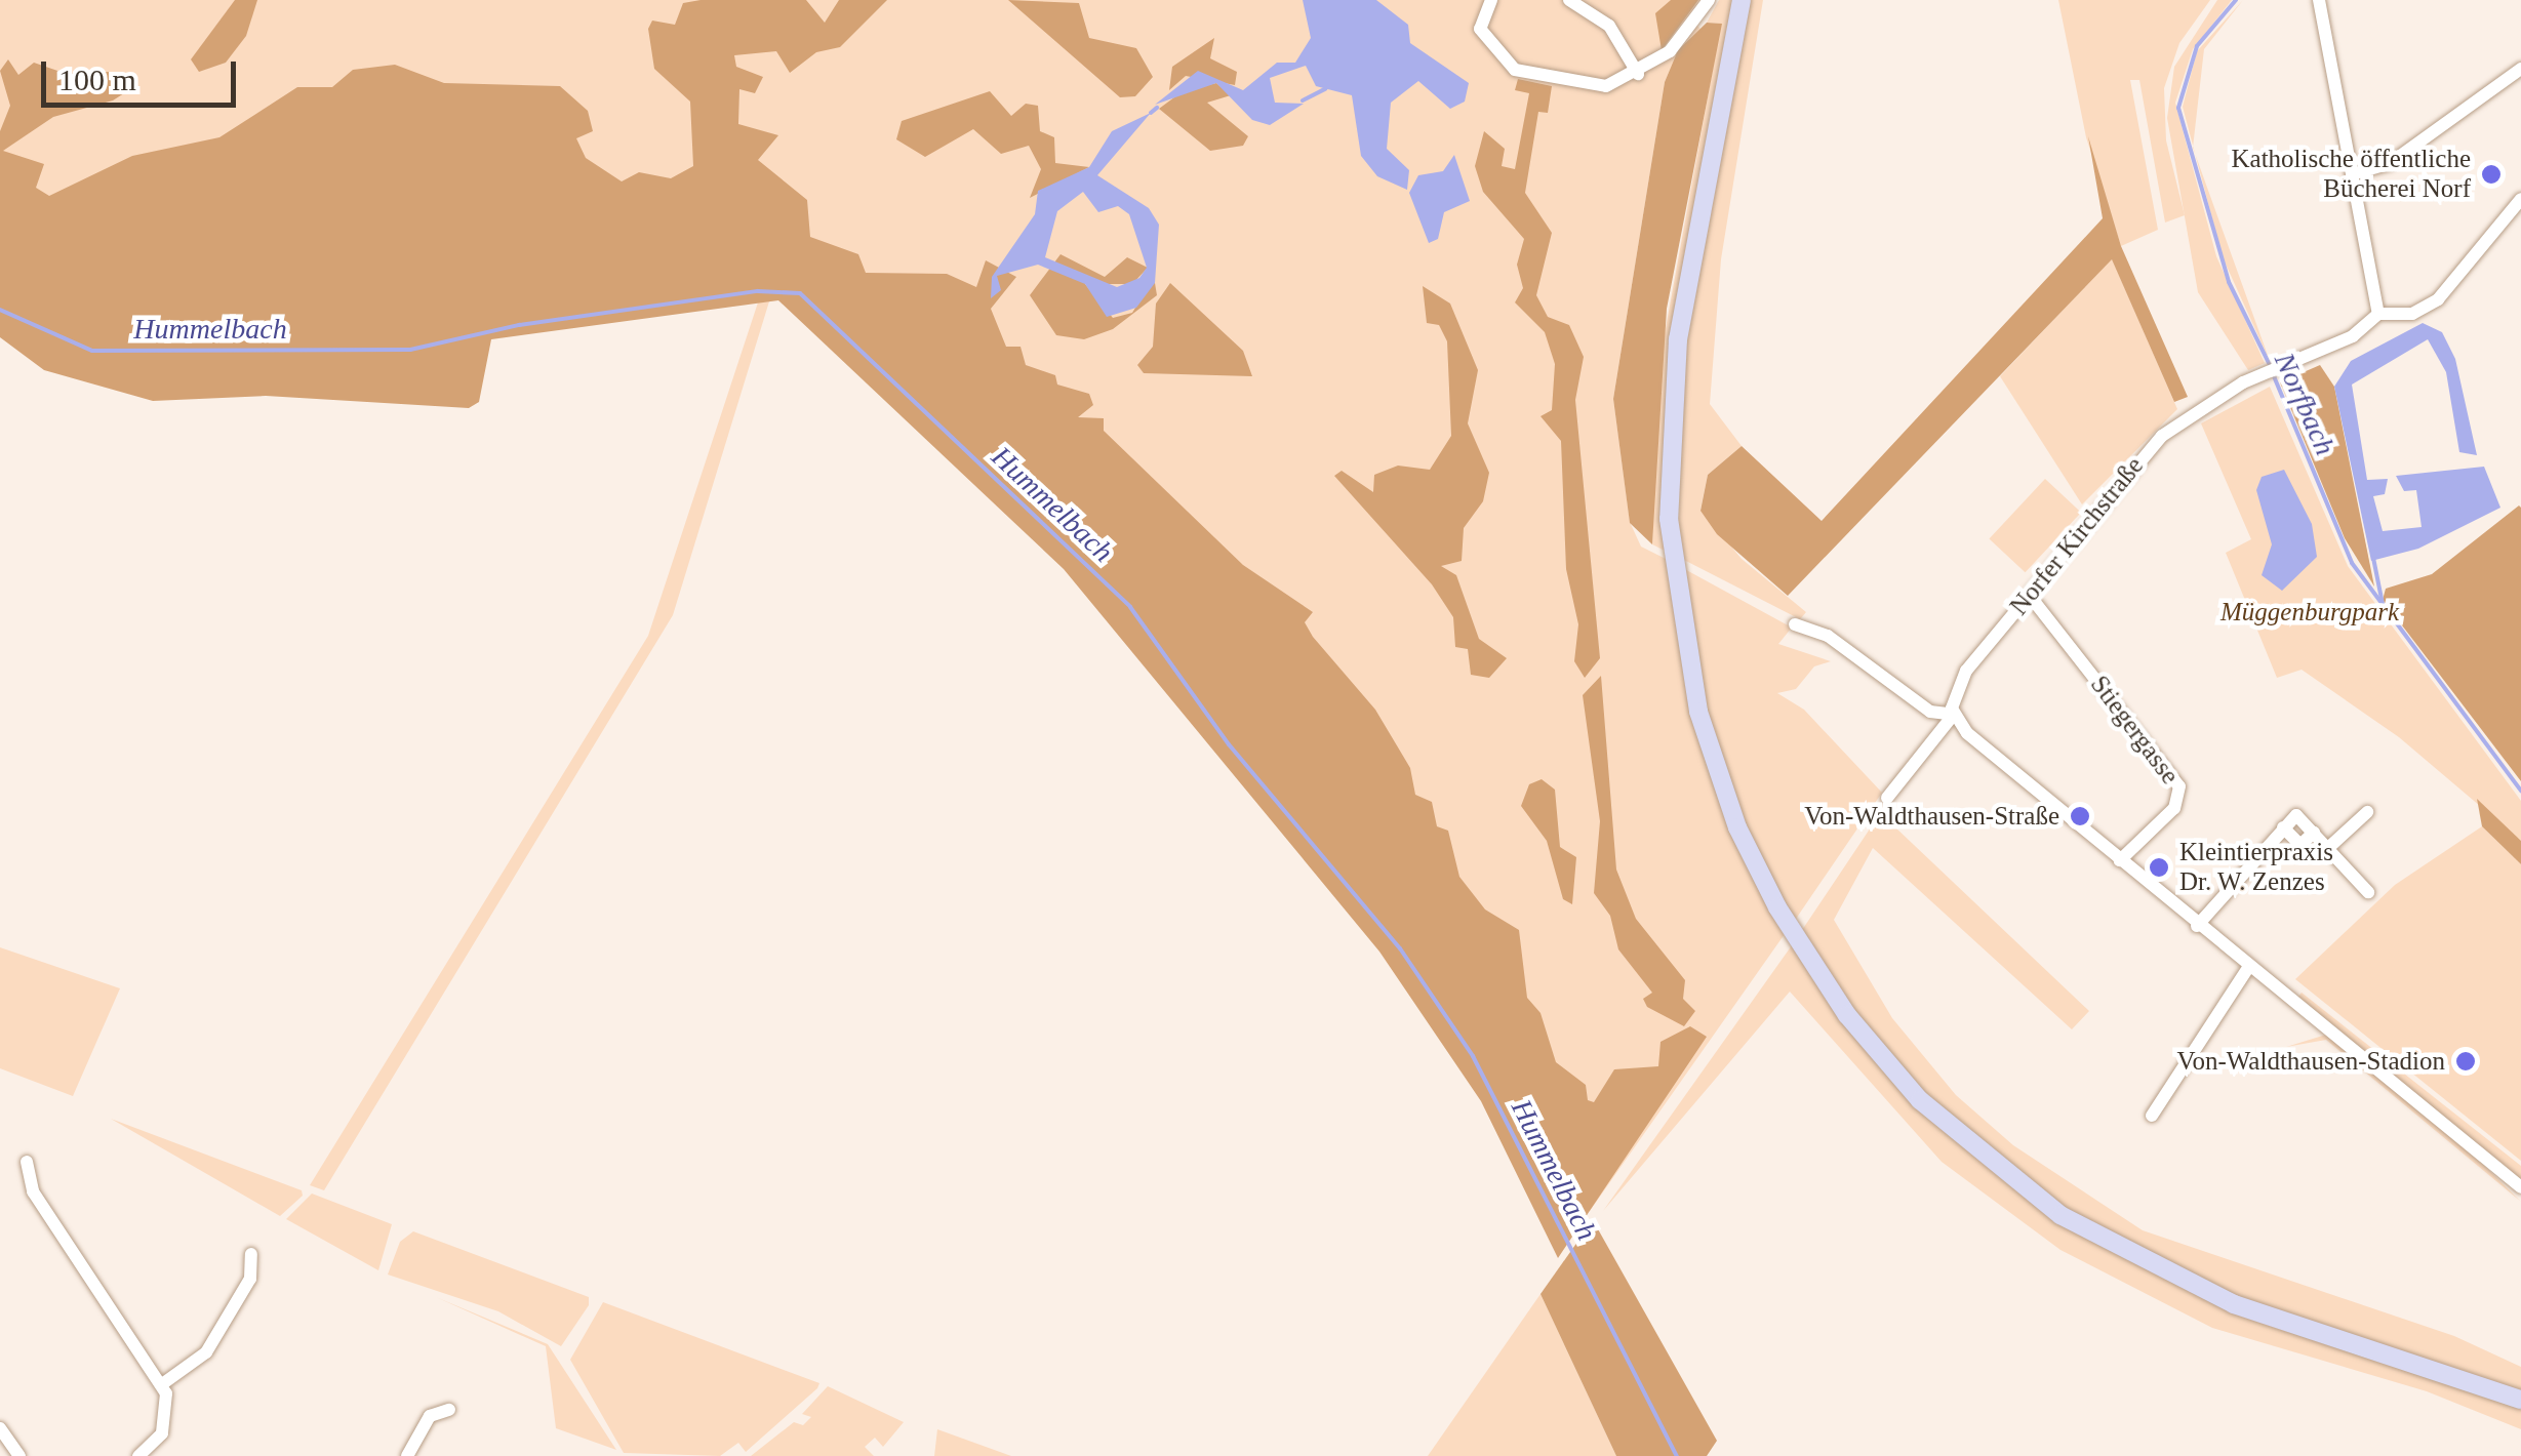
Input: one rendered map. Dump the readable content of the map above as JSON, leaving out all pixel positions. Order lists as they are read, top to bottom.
{
  "streets": {
    "street": ["Norfer Kirchstraße", "Stiegergasse"]
  },
  "crossings": [
    ["Norfer Kirchstraße", "Stiegergasse"]
  ],
  "water": ["Hummelbach", "Norfbach"],
  "parks": ["Müggenburgpark"],
  "places": [
    "Katholische öffentliche Bücherei Norf",
    "Von-Waldthausen-Straße",
    "Kleintierpraxis Dr. W. Zenzes",
    "Von-Waldthausen-Stadion"
  ],
  "scale_bar": "100 m"
}
